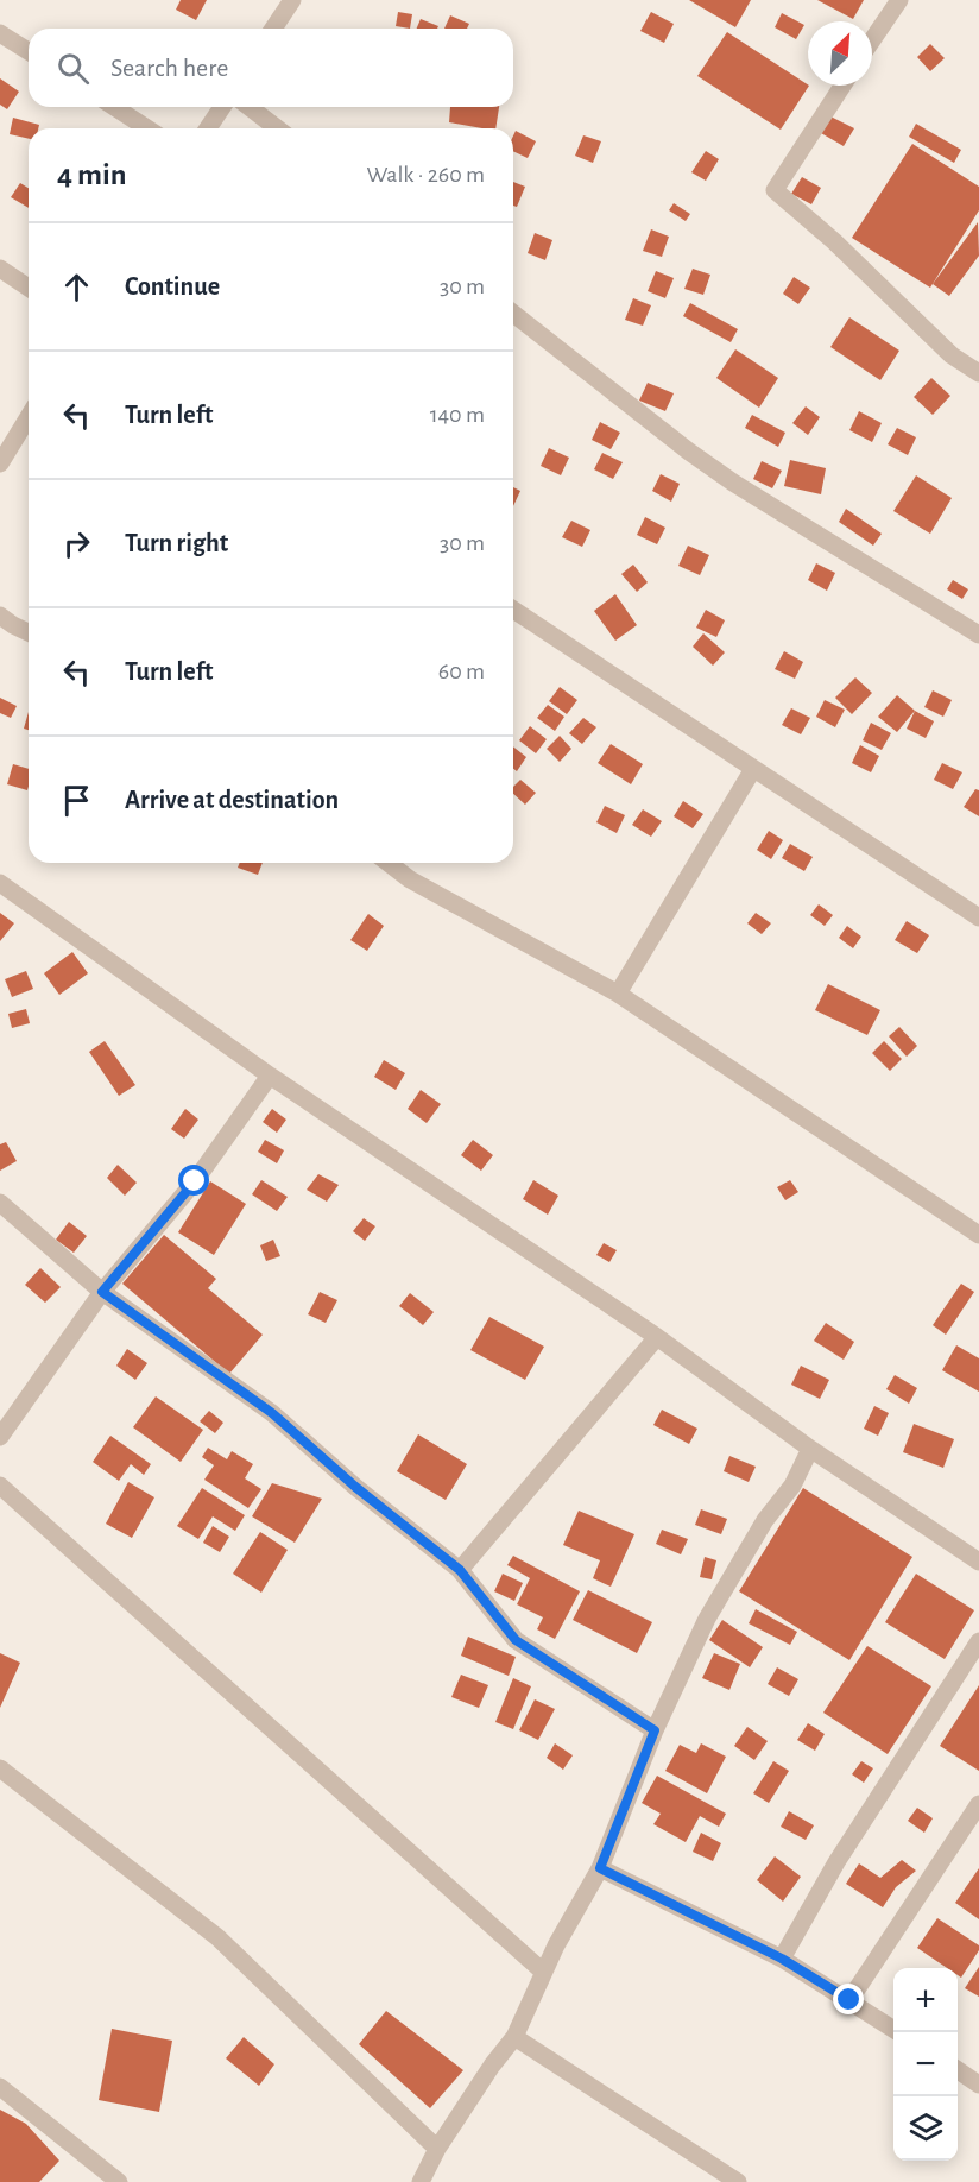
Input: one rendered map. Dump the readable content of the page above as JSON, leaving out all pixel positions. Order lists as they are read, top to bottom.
{
  "north": "top right",
  "page": {
    "search": "Search here",
    "heading": ["4 min", "Walk · 260 m"],
    "list": [
      ["Continue", "30 m"],
      ["Turn left", "140 m"],
      ["Turn right", "30 m"],
      ["Turn left", "60 m"],
      "Arrive at destination"
    ],
    "map_buttons": ["+", "−"]
  }
}
